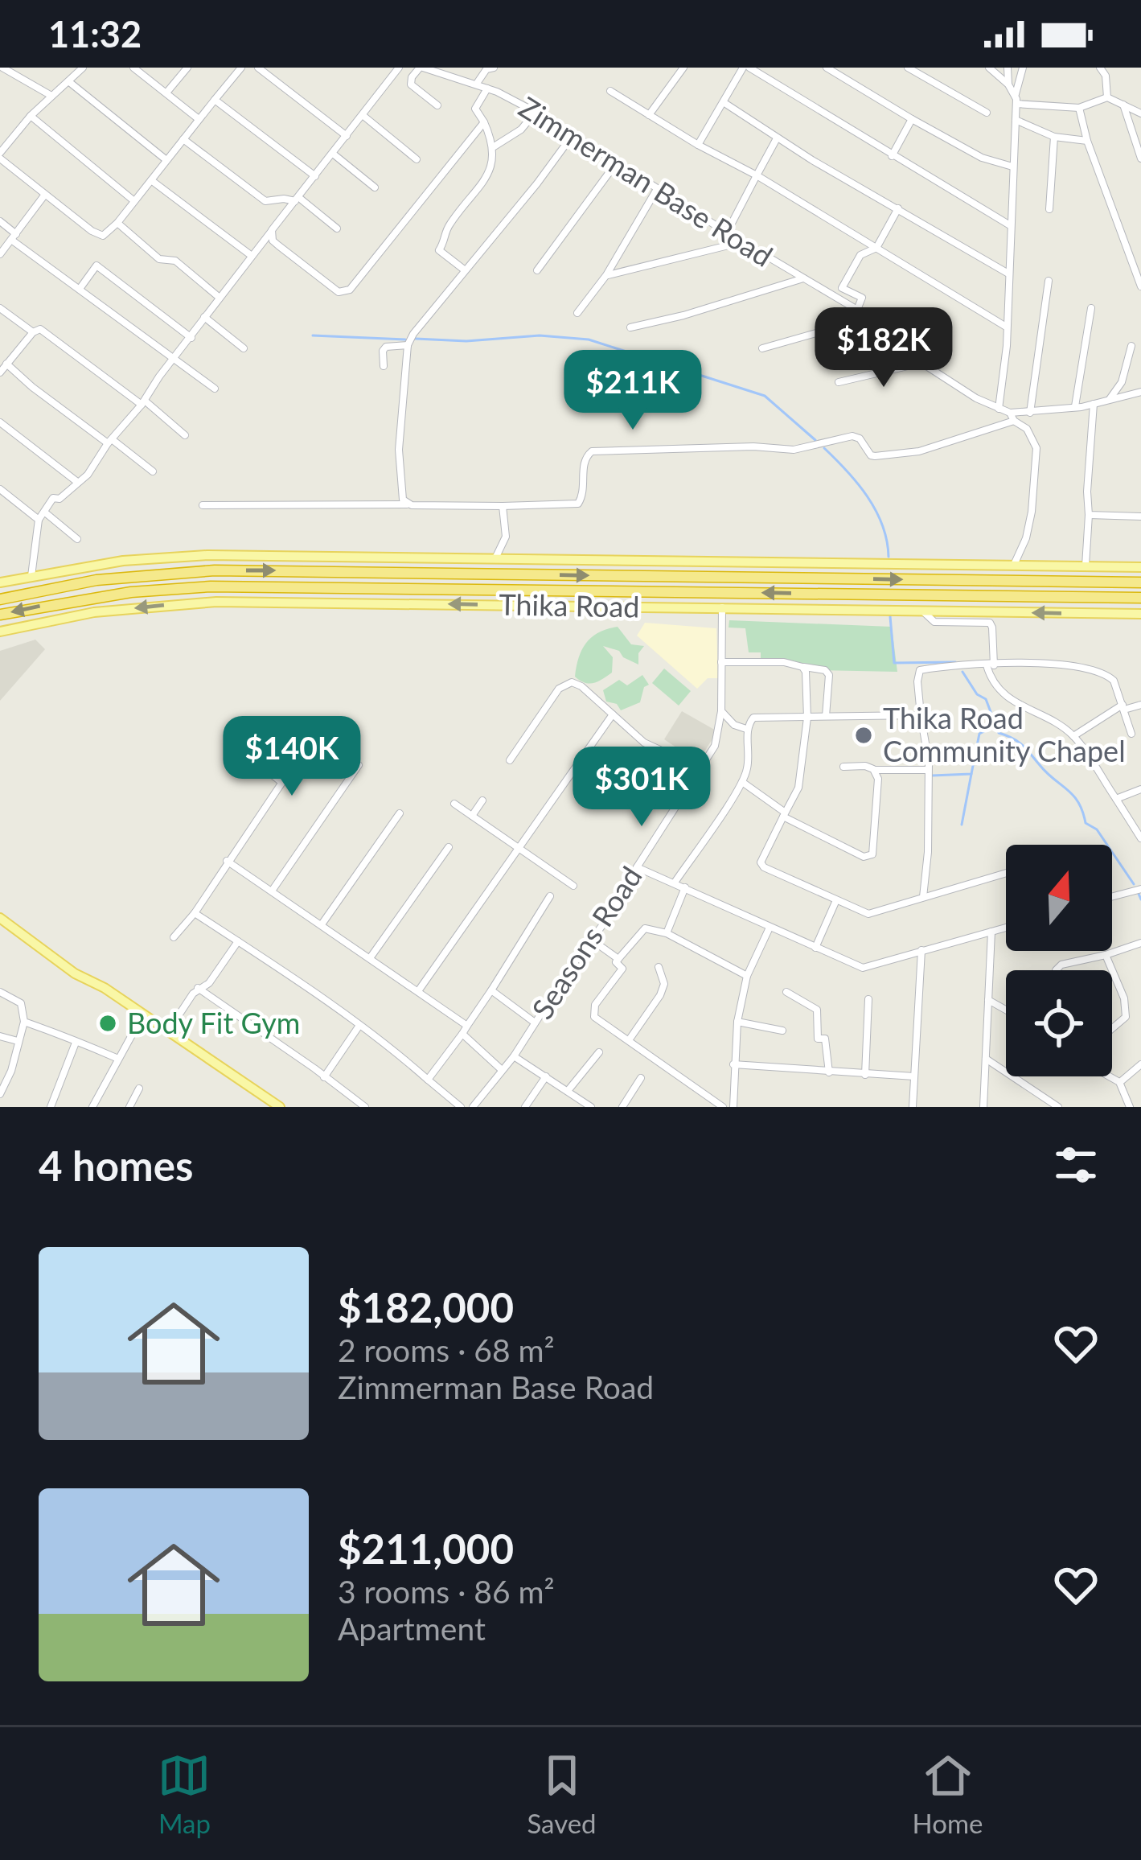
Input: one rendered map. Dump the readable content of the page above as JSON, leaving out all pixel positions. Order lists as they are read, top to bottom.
{
  "streets": {
    "highway": ["Thika Road"],
    "street": ["Zimmerman Base Road", "Seasons Road"]
  },
  "crossings": [
    ["Thika Road", "Seasons Road"]
  ],
  "places": ["Thika Road Community Chapel", "Body Fit Gym"],
  "north": "top",
  "page": {
    "status": "11:32",
    "price": [
      "$182K",
      "$211K",
      "$140K",
      "$301K"
    ],
    "heading": "4 homes",
    "list": [
      {
        "name": "$182,000",
        "note": "2 rooms · 68 m² · Zimmerman Base Road"
      },
      {
        "name": "$211,000",
        "note": "3 rooms · 86 m² · Apartment"
      }
    ],
    "tabs": ["Map", "Saved", "Home"]
  }
}
